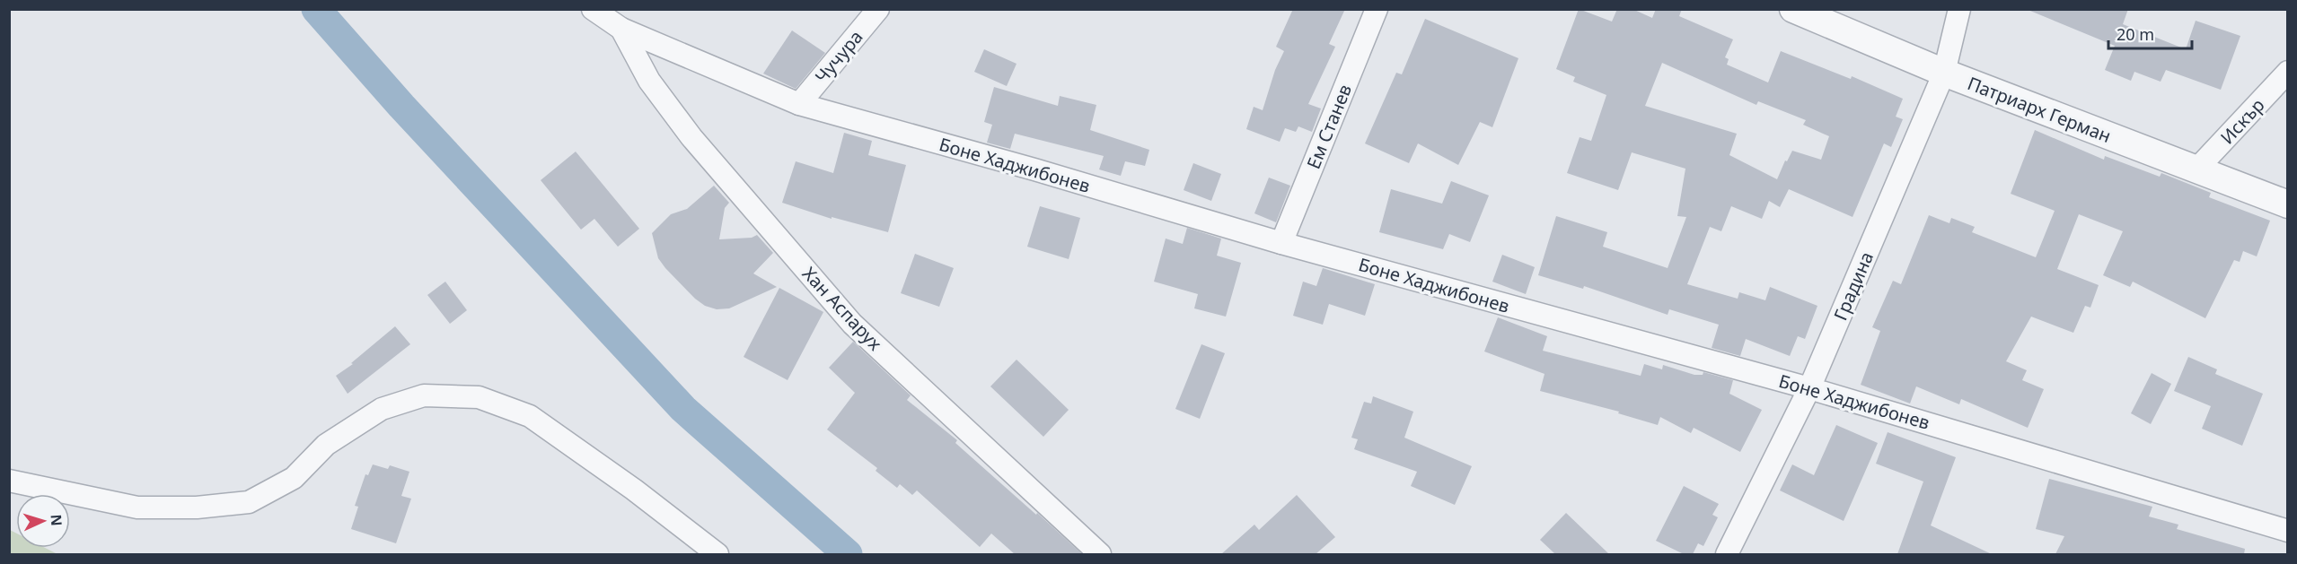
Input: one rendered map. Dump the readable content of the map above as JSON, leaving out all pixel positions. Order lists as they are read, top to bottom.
{
  "streets": {
    "street": [
      "Чучура",
      "Патриарх Герман",
      "Искър",
      "Ем Станев",
      "Боне Хаджибонев",
      "Градина",
      "Хан Аспарух"
    ]
  },
  "crossings": [
    ["Чучура", "Боне Хаджибонев"],
    ["Патриарх Герман", "Искър"],
    ["Патриарх Герман", "Градина"],
    ["Ем Станев", "Боне Хаджибонев"],
    ["Боне Хаджибонев", "Градина"],
    ["Боне Хаджибонев", "Хан Аспарух"]
  ],
  "scale_bar": "20 m",
  "north": "right"
}
